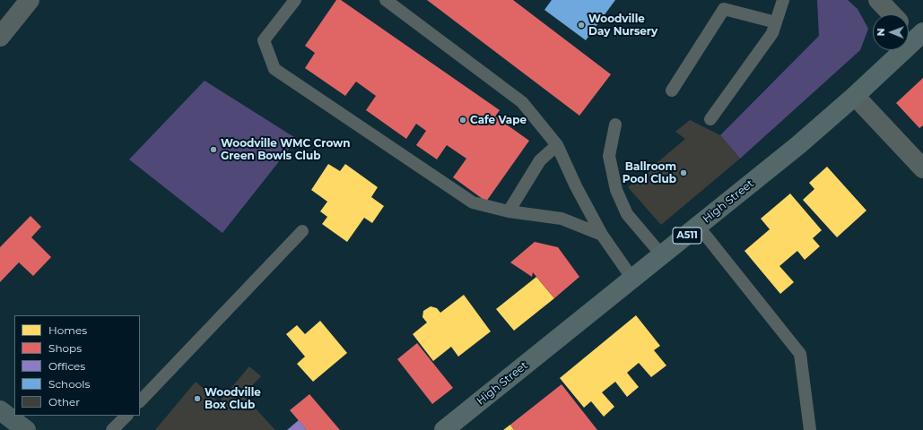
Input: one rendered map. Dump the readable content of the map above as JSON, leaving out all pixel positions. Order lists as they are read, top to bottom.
{
  "streets": {
    "highway": ["High Street", "A511"]
  },
  "places": [
    "Woodville Day Nursery",
    "Cafe Vape",
    "Woodville WMC Crown Green Bowls Club",
    "Ballroom Pool Club",
    "Woodville Box Club"
  ],
  "legend": [
    "Homes",
    "Shops",
    "Offices",
    "Schools",
    "Other"
  ],
  "north": "left"
}
